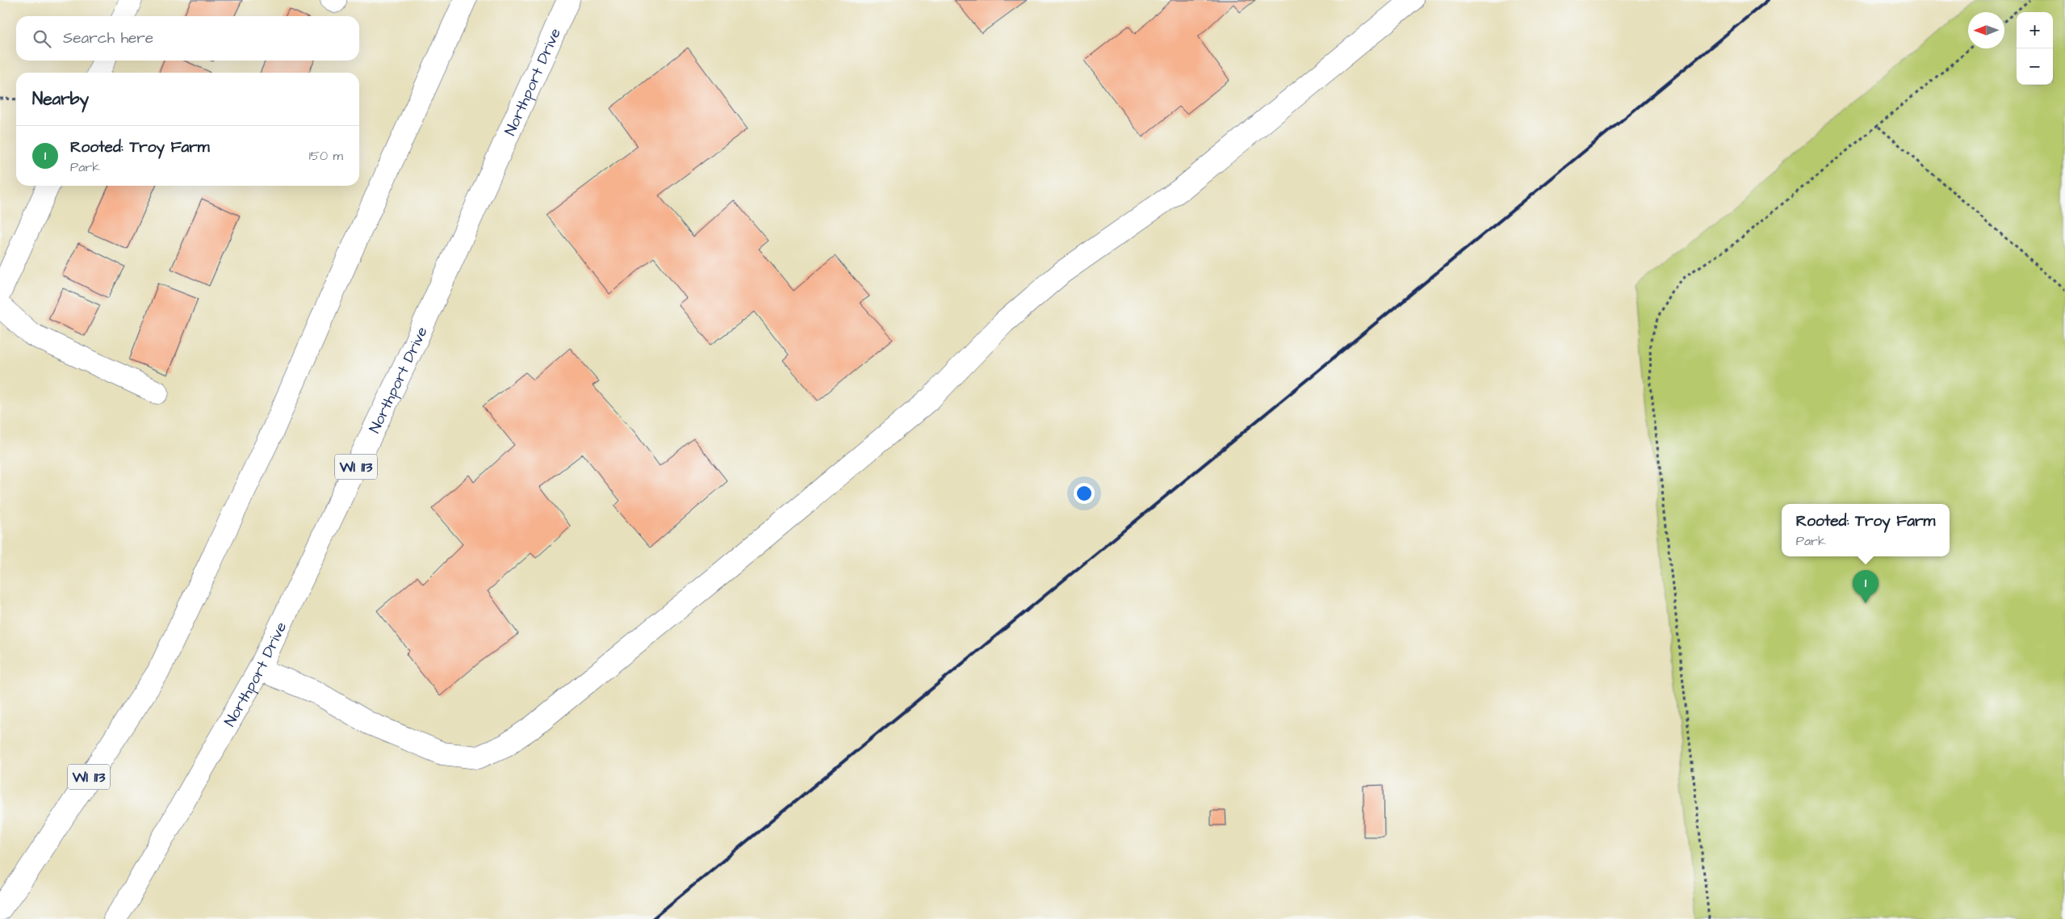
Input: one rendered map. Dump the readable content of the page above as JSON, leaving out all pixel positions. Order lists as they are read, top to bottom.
{
  "streets": {
    "main road": ["Northport Drive", "WI 113"]
  },
  "north": "left",
  "page": {
    "map_buttons": ["+", "−"],
    "search": "Search here",
    "heading": "Nearby",
    "list": [
      {
        "mark": "1",
        "name": "Rooted: Troy Farm",
        "note": "Park",
        "value": "150 m"
      }
    ],
    "popup": ["Rooted: Troy Farm", "Park"],
    "pins": "1"
  }
}
